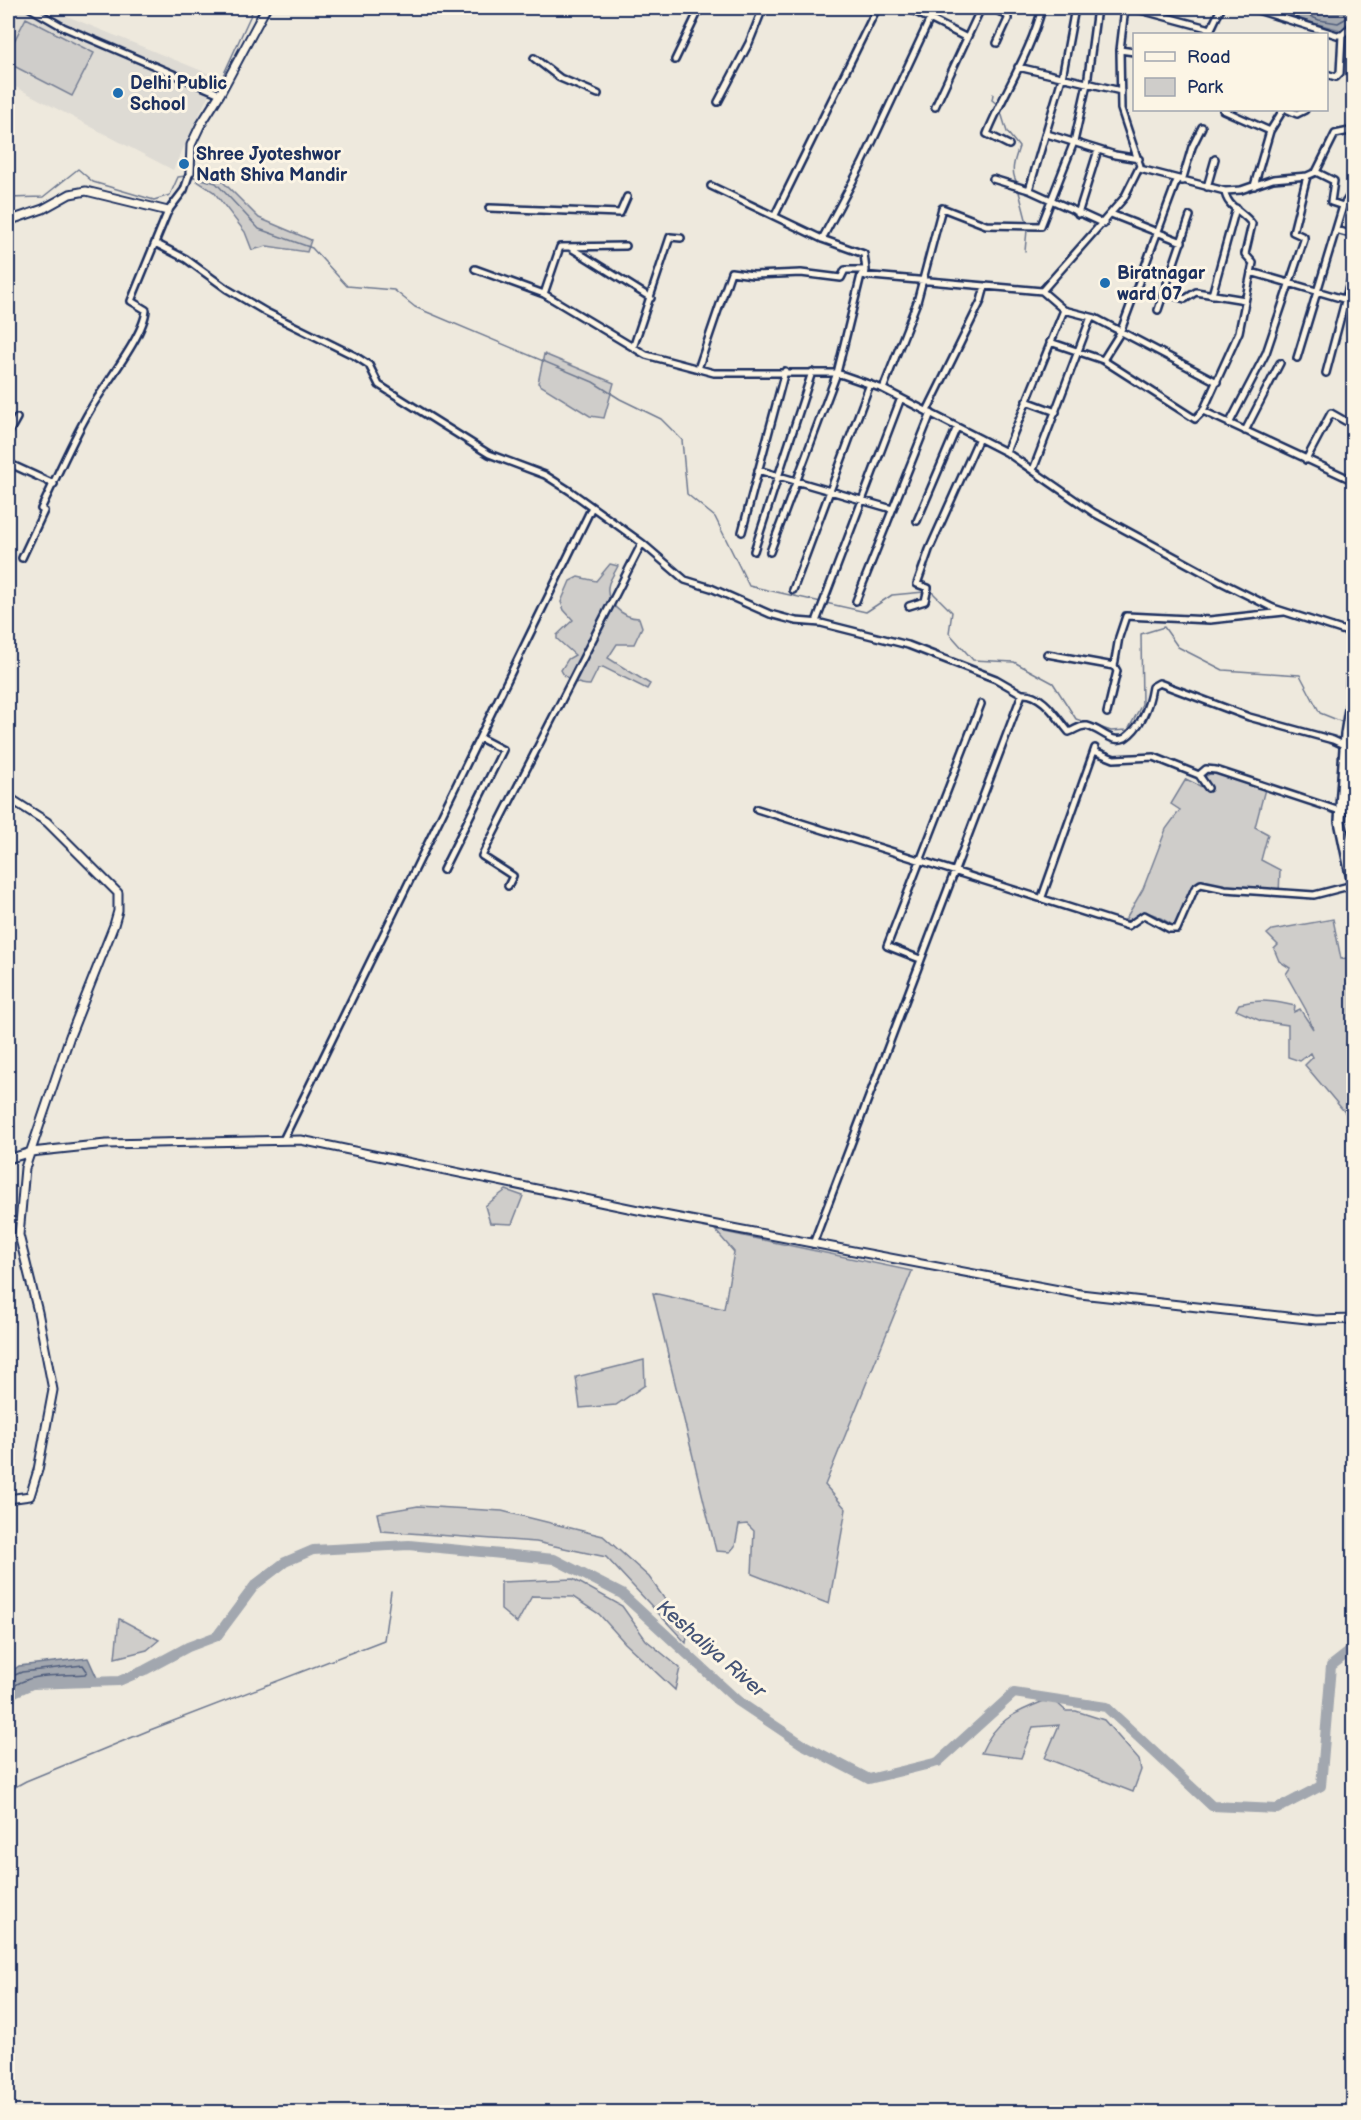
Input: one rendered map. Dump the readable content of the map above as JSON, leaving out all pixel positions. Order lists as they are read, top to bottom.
{
  "water": ["Keshaliya River"],
  "places": ["Delhi Public School", "Shree Jyoteshwor Nath Shiva Mandir", "Biratnagar ward 07"],
  "legend": ["Road", "Park"]
}
